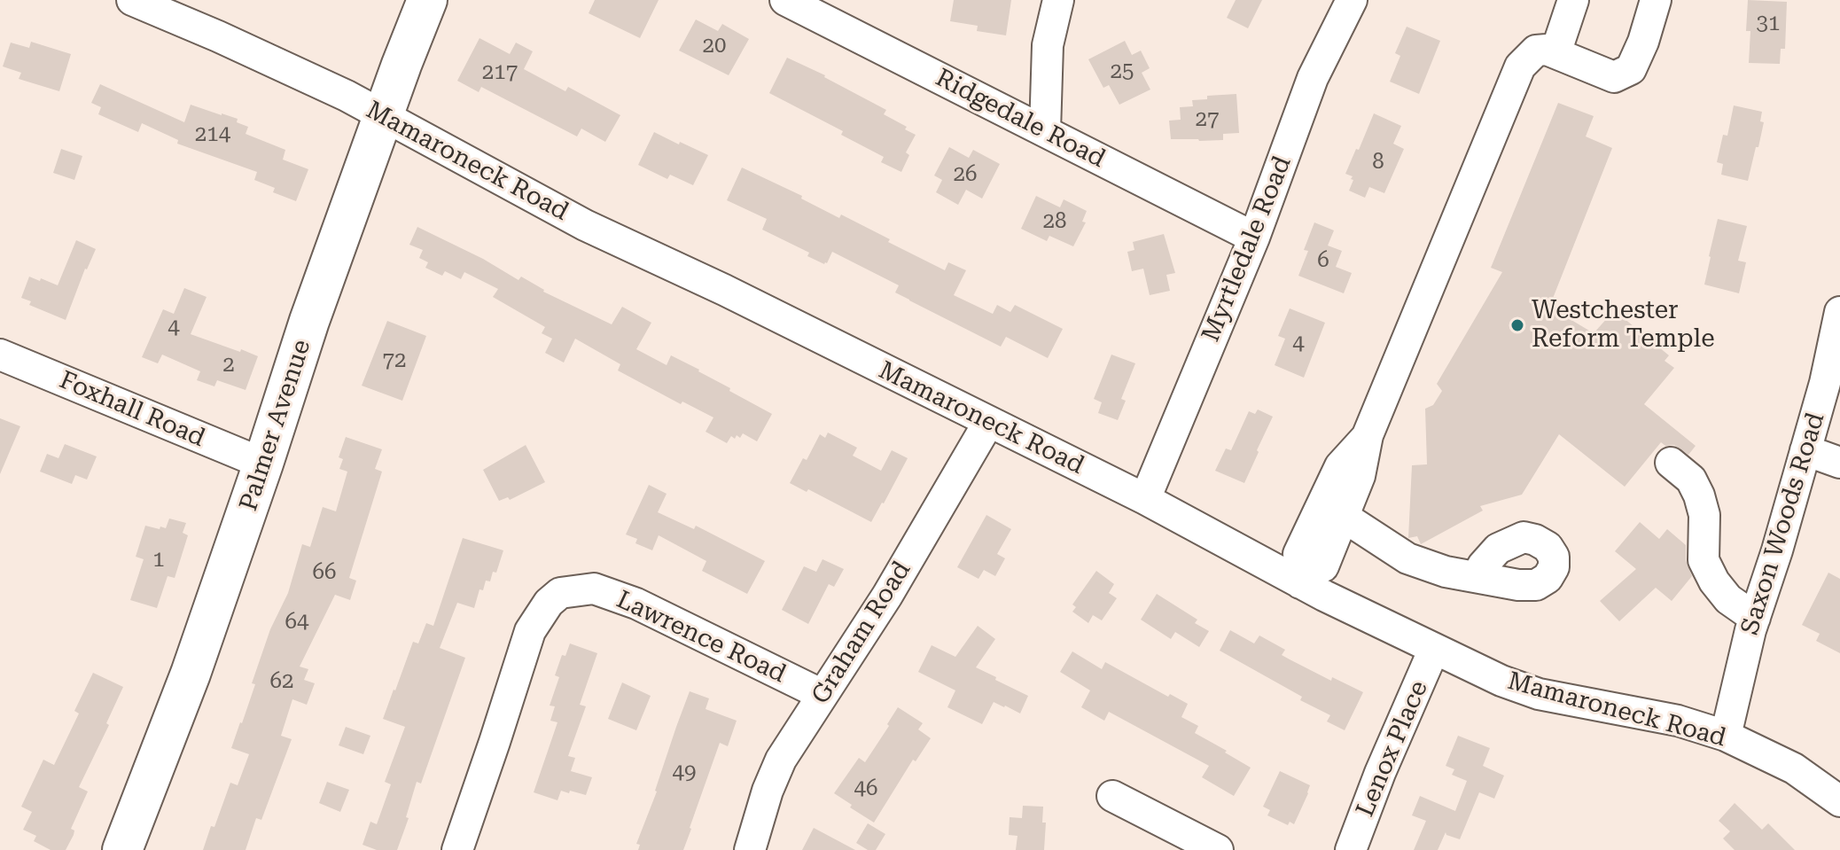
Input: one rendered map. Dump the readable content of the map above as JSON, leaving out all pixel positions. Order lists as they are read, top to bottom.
{
  "streets": {
    "main road": ["Palmer Avenue"],
    "street": [
      "Ridgedale Road",
      "Mamaroneck Road",
      "Myrtledale Road",
      "Foxhall Road",
      "Saxon Woods Road",
      "Graham Road",
      "Lawrence Road",
      "Lenox Place"
    ]
  },
  "crossings": [
    ["Ridgedale Road", "Myrtledale Road"],
    ["Mamaroneck Road", "Myrtledale Road"],
    ["Mamaroneck Road", "Palmer Avenue"],
    ["Mamaroneck Road", "Saxon Woods Road"],
    ["Mamaroneck Road", "Graham Road"],
    ["Mamaroneck Road", "Lenox Place"],
    ["Foxhall Road", "Palmer Avenue"],
    ["Graham Road", "Lawrence Road"]
  ],
  "places": ["Westchester Reform Temple"],
  "house_numbers": [
    "31",
    "20",
    "25",
    "217",
    "27",
    "214",
    "8",
    "26",
    "28",
    "6",
    "4",
    "4",
    "72",
    "2",
    "1",
    "66",
    "64",
    "62",
    "49",
    "46"
  ]
}
